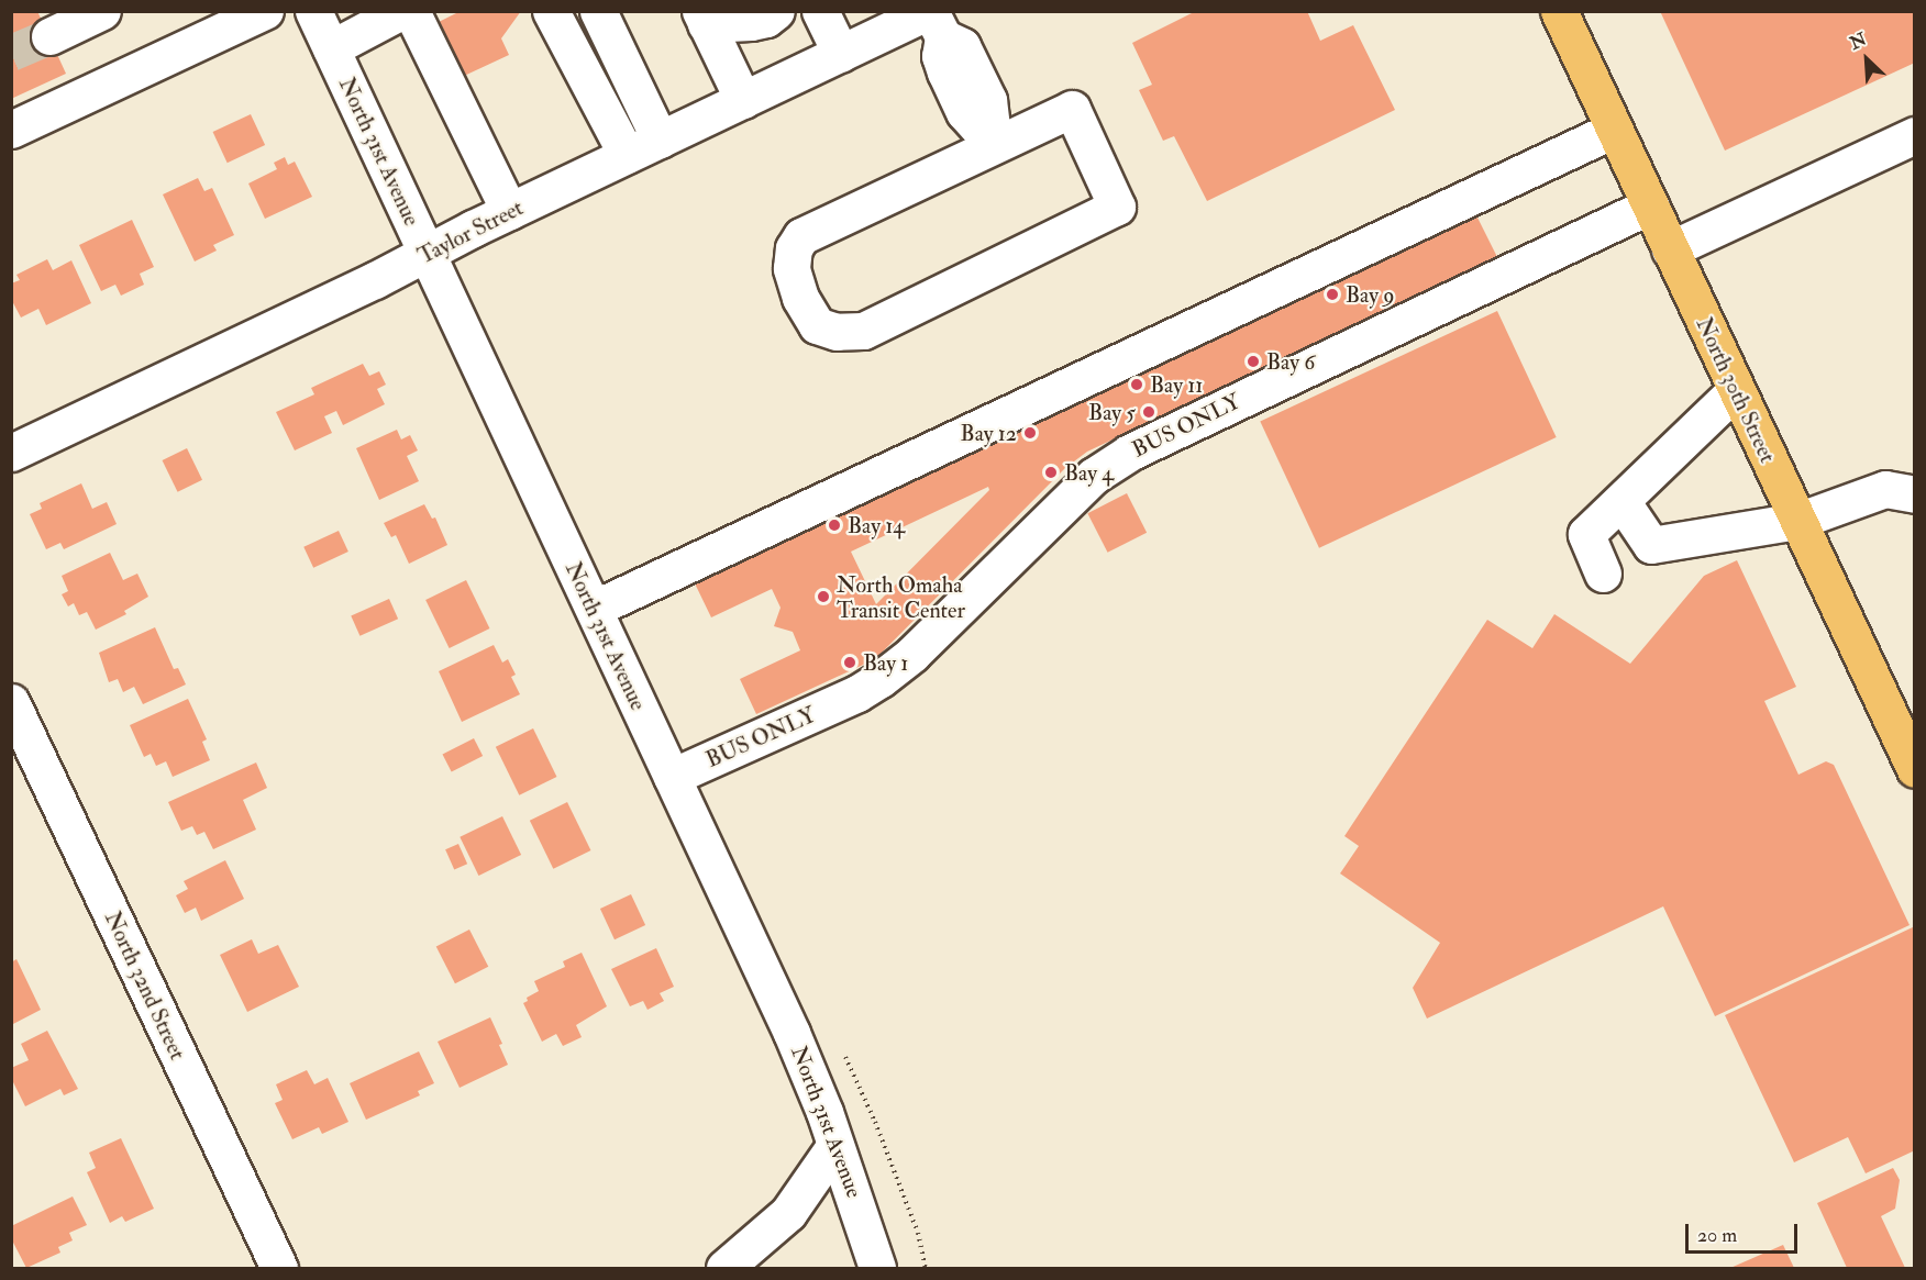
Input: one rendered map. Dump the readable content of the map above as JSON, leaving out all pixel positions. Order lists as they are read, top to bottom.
{
  "streets": {
    "main road": ["North 30th Street"],
    "street": [
      "North 31st Avenue",
      "Taylor Street",
      "BUS ONLY",
      "North 32nd Street"
    ]
  },
  "crossings": [
    ["North 31st Avenue", "Taylor Street"],
    ["North 31st Avenue", "BUS ONLY"],
    ["North 30th Street", "BUS ONLY"]
  ],
  "places": [
    "Bay 9",
    "Bay 6",
    "Bay 11",
    "Bay 5",
    "Bay 12",
    "Bay 4",
    "Bay 14",
    "North Omaha Transit Center",
    "Bay 1"
  ],
  "scale_bar": "20 m",
  "north": "top left"
}
